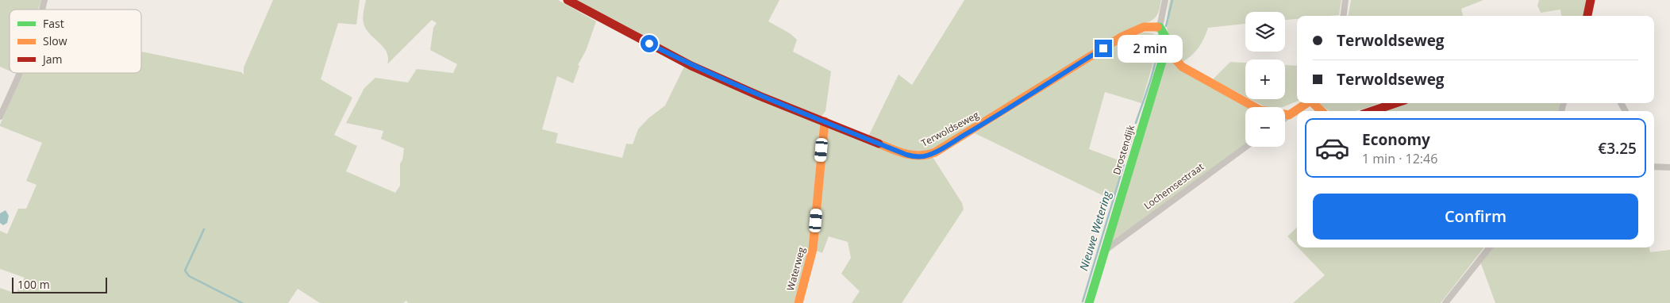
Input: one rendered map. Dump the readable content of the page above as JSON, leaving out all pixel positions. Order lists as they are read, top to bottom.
{
  "streets": {
    "street": [
      "Terwoldseweg",
      "Drostendijk",
      "Lochemsestraat",
      "Waterweg"
    ]
  },
  "crossings": [
    ["Terwoldseweg", "Waterweg"],
    ["Drostendijk", "Lochemsestraat"]
  ],
  "water": ["Nieuwe Wetering"],
  "legend": ["Fast", "Slow", "Jam"],
  "scale_bar": "100 m",
  "page": {
    "map_buttons": ["+", "−"],
    "banner": ["Terwoldseweg", "Terwoldseweg"],
    "bubble": "2 min",
    "list": [
      {
        "name": "Economy",
        "note": "1 min · 12:46",
        "value": "€3.25"
      }
    ],
    "buttons": "Confirm",
    "scale": "100 m"
  }
}
